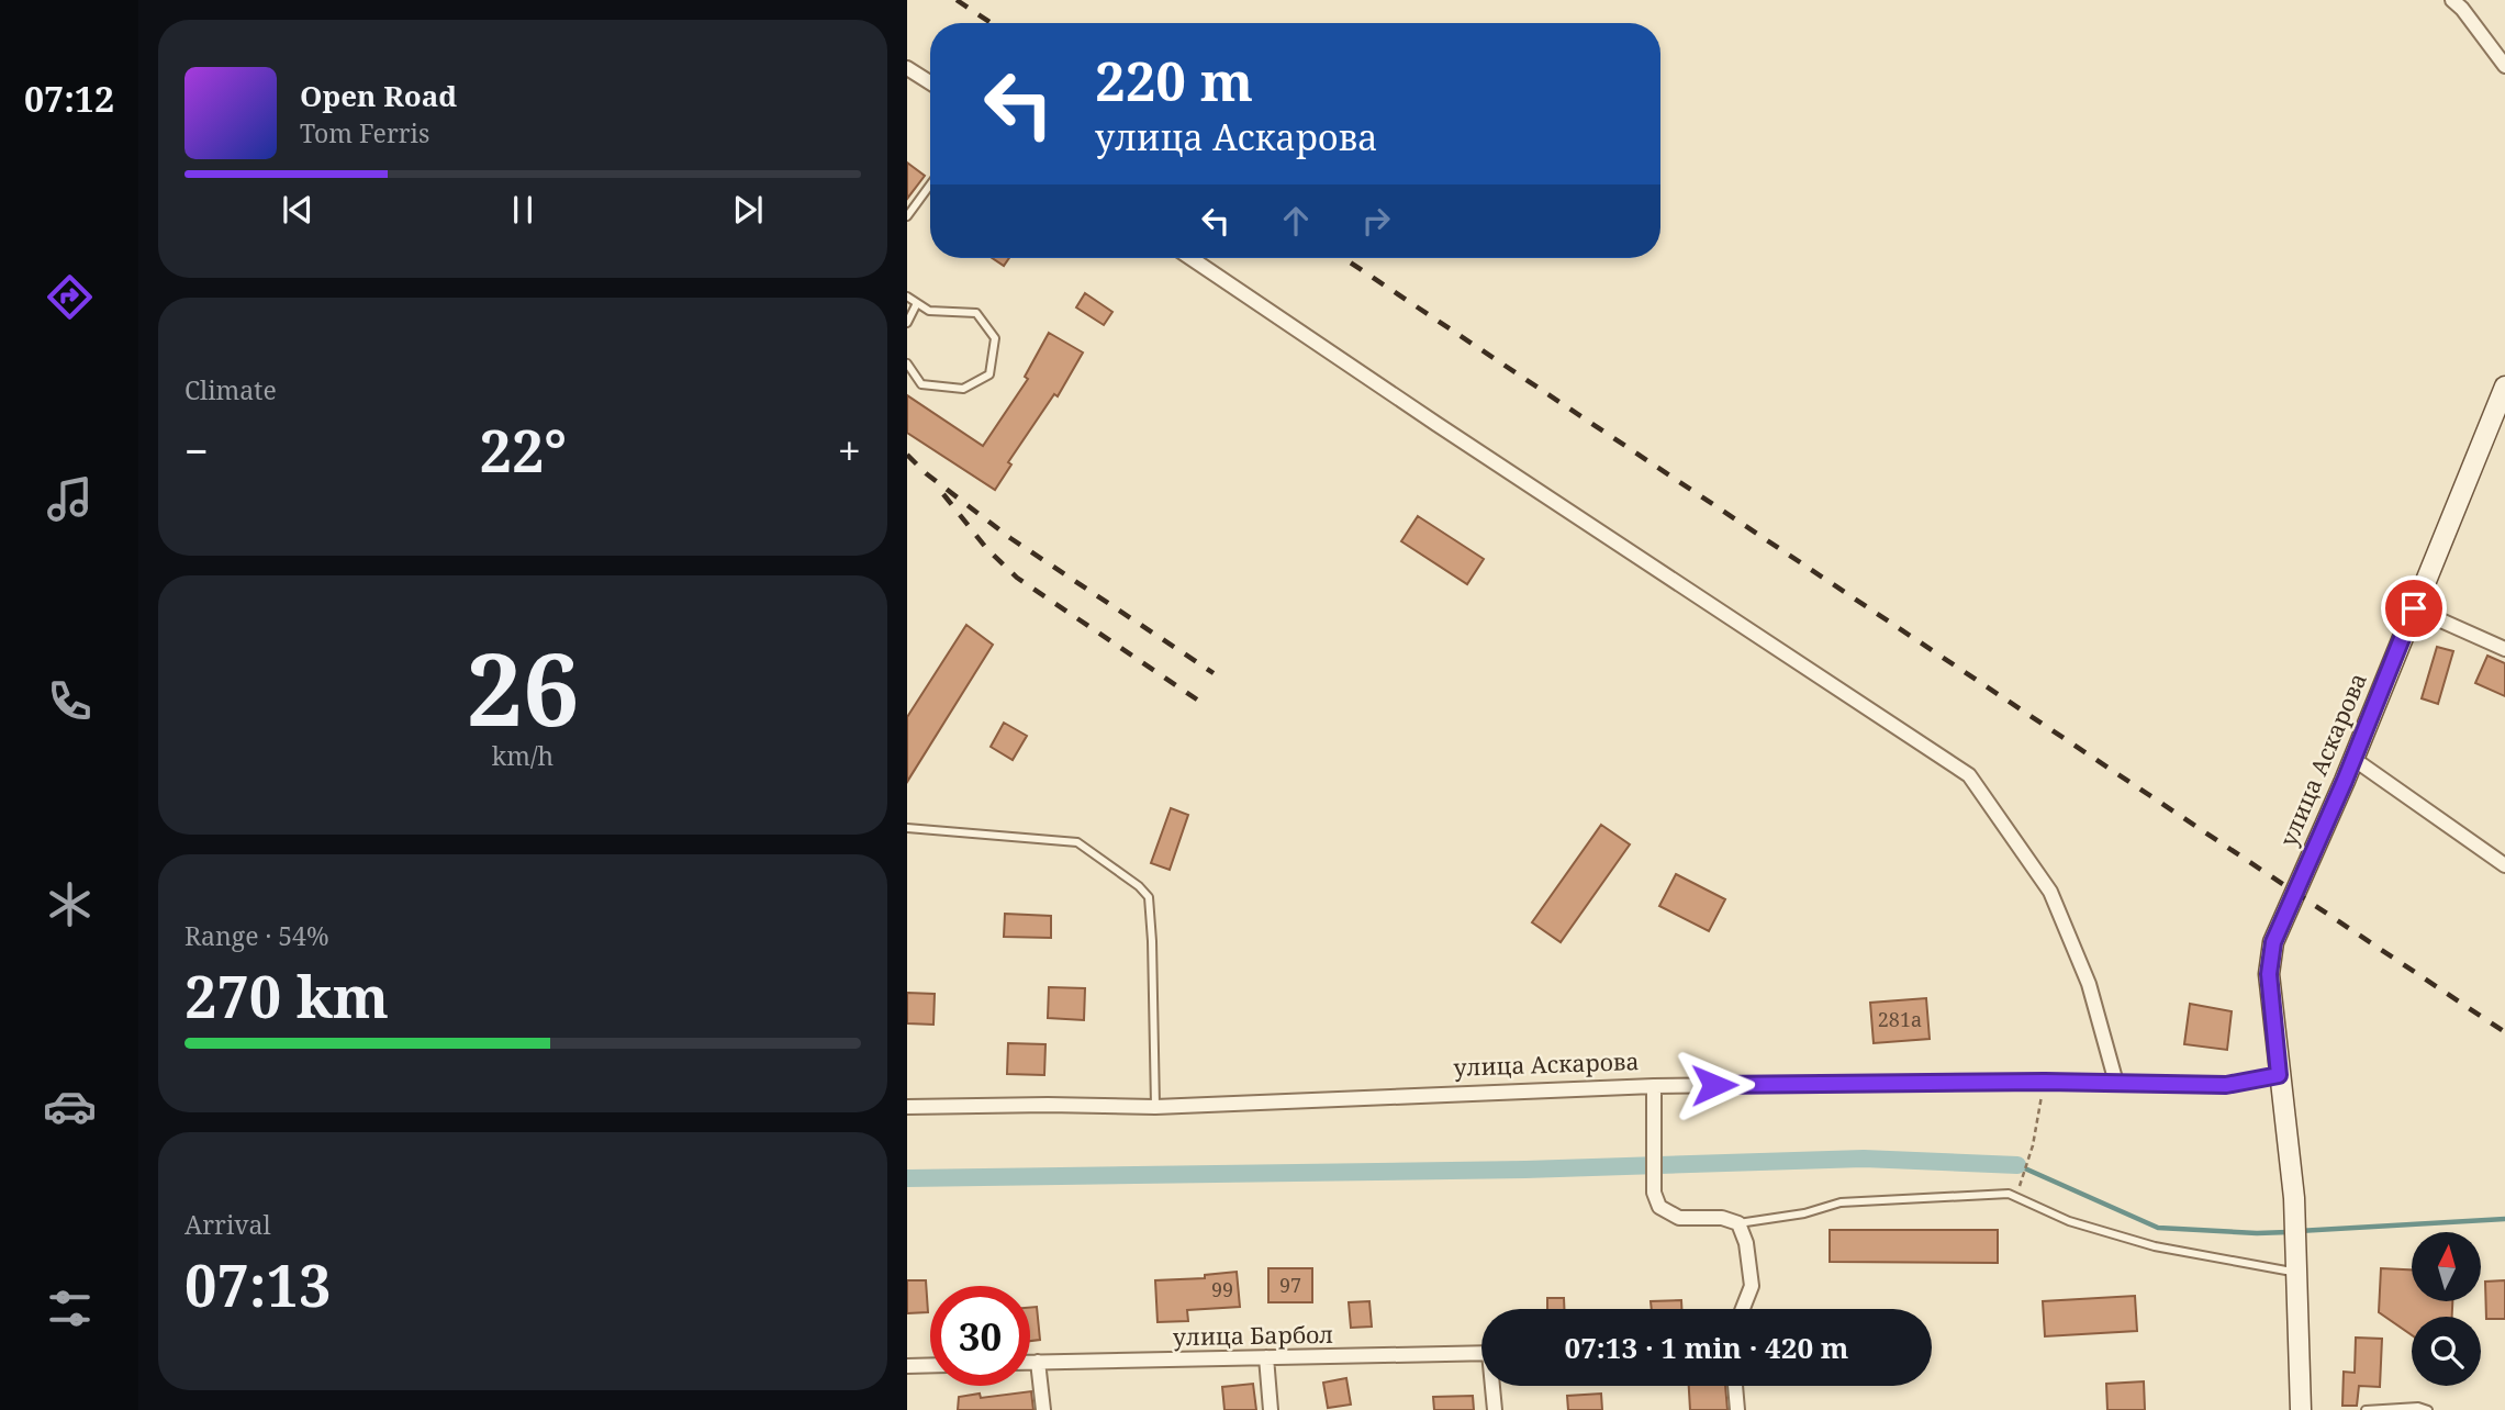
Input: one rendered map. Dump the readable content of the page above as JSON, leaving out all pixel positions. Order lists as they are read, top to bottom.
{
  "streets": {
    "main road": ["улица Аскарова"],
    "street": ["улица Барбол"]
  },
  "house_numbers": ["281а", "97", "99"],
  "north": "top",
  "page": {
    "tabs": "07:12",
    "turn": ["220 m", "улица Аскарова"],
    "song": ["Open Road", "Tom Ferris"],
    "tile": [
      "Climate",
      ["26", "km/h"],
      ["Range · 54%", "270 km"],
      ["Arrival", "07:13"]
    ],
    "heat": ["−", "22°", "+"],
    "limit": "30",
    "trip": "07:13 · 1 min · 420 m"
  }
}
